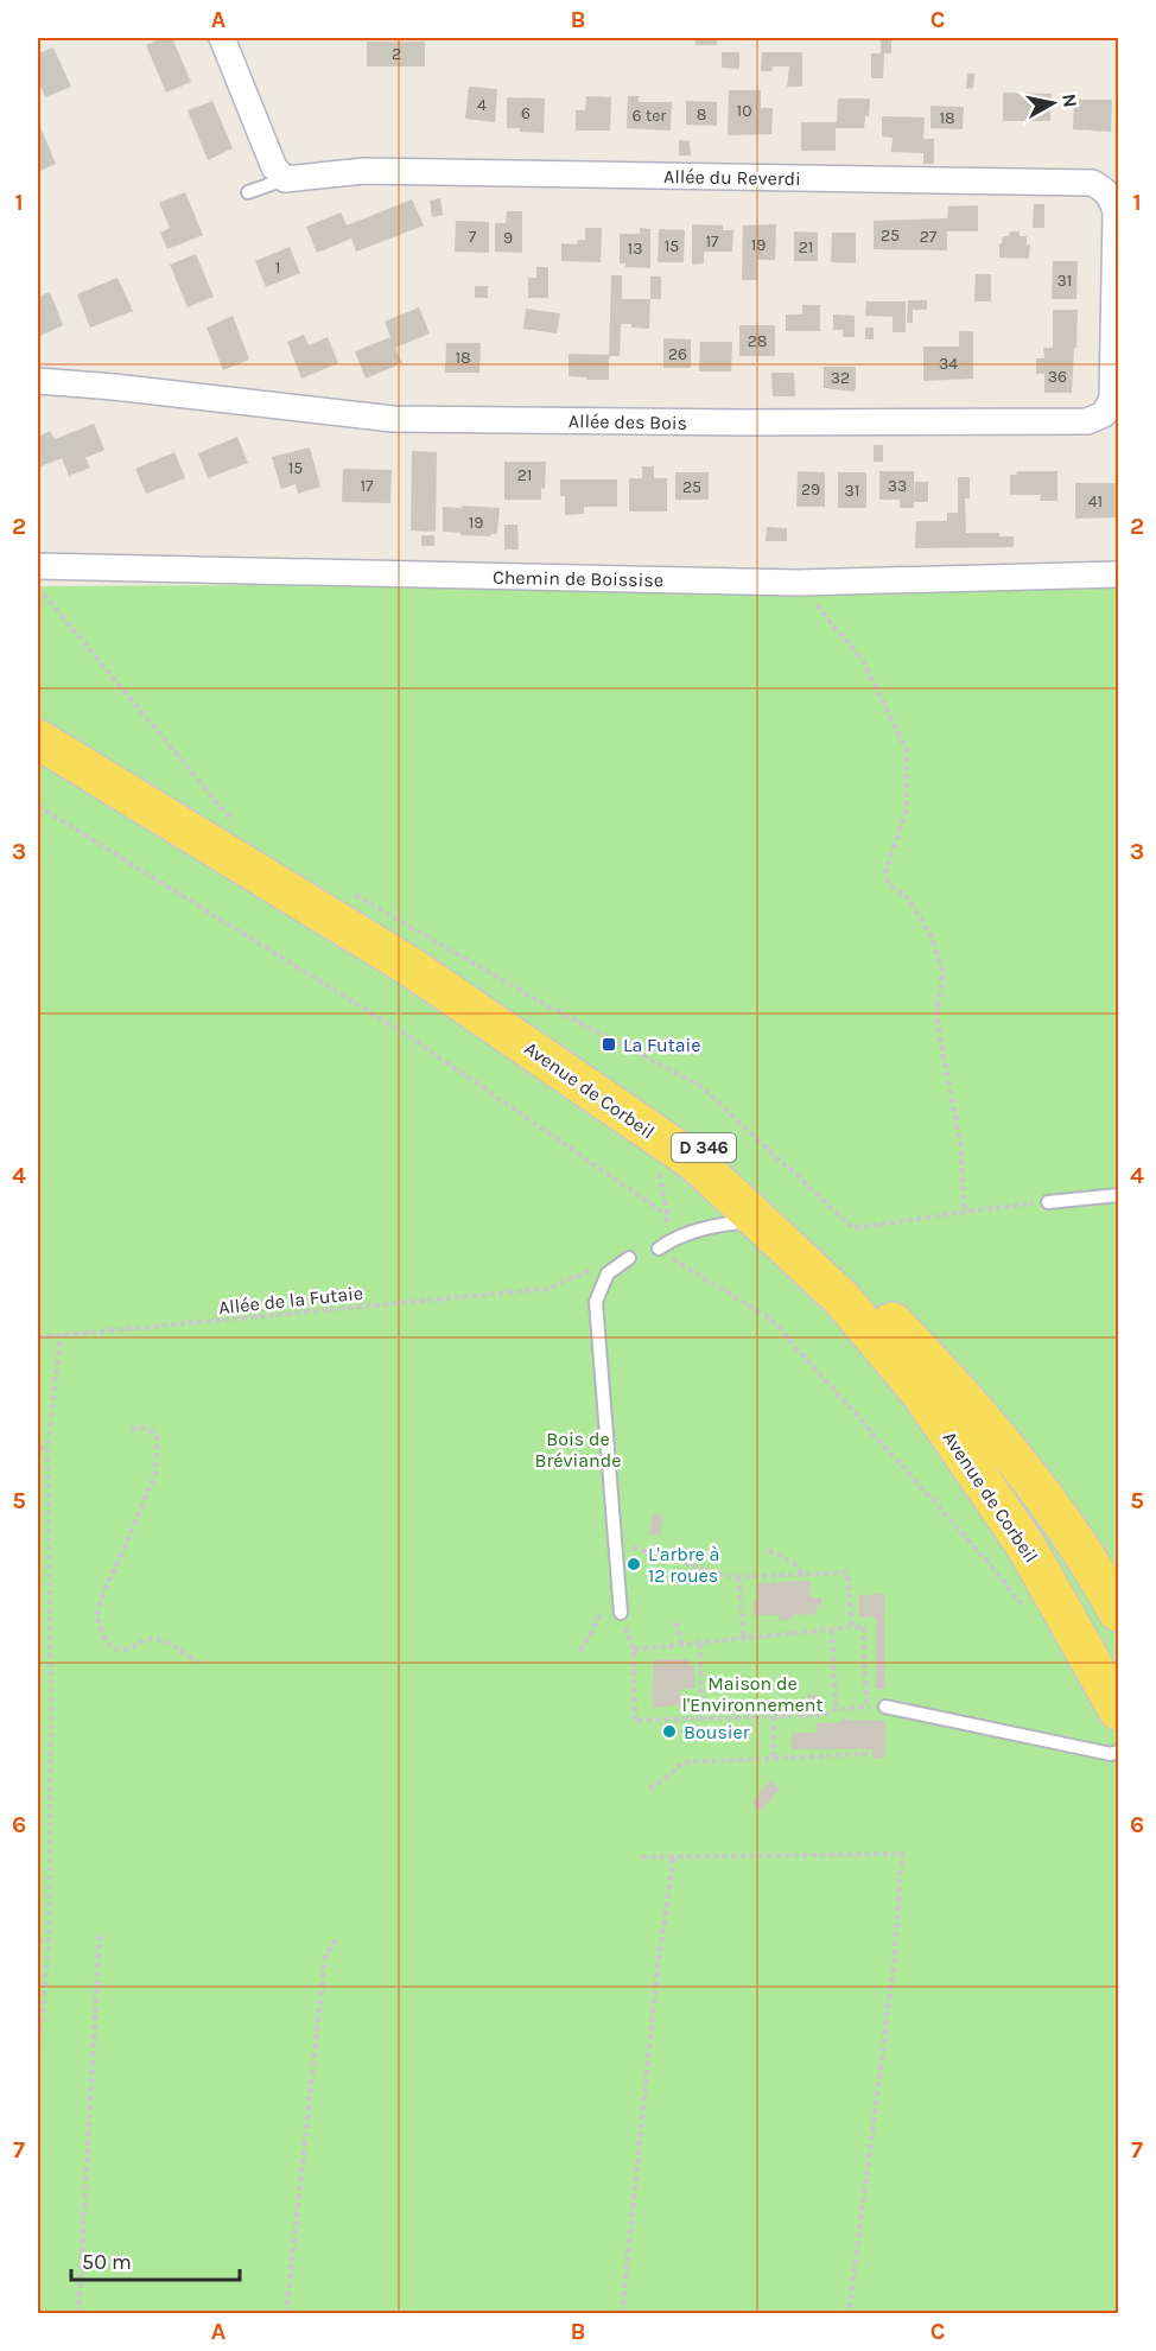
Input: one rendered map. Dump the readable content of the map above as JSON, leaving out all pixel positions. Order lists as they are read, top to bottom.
{
  "streets": {
    "main road": ["Avenue de Corbeil", "D 346"],
    "street": ["Allée du Reverdi", "Allée des Bois", "Chemin de Boissise"],
    "path": ["Allée de la Futaie"]
  },
  "crossings": [
    ["Allée du Reverdi", "Allée des Bois"],
    ["Avenue de Corbeil", "D 346"]
  ],
  "parks": ["Bois de Bréviande", "Maison de l'Environnement"],
  "places": {
    "transit": ["La Futaie"],
    "other": ["L'arbre à 12 roues", "Bousier"]
  },
  "house_numbers": [
    "2",
    "4",
    "10",
    "6",
    "8",
    "6 ter",
    "18",
    "25",
    "7",
    "27",
    "9",
    "17",
    "19",
    "15",
    "21",
    "13",
    "1",
    "31",
    "28",
    "26",
    "18",
    "34",
    "36",
    "32",
    "15",
    "21",
    "17",
    "33",
    "25",
    "29",
    "31",
    "41",
    "19"
  ],
  "scale_bar": "50 m",
  "north": "right",
  "grid": {
    "columns": ["A", "B", "C"],
    "rows": [
      "1",
      "2",
      "3",
      "4",
      "5",
      "6",
      "7"
    ]
  }
}
